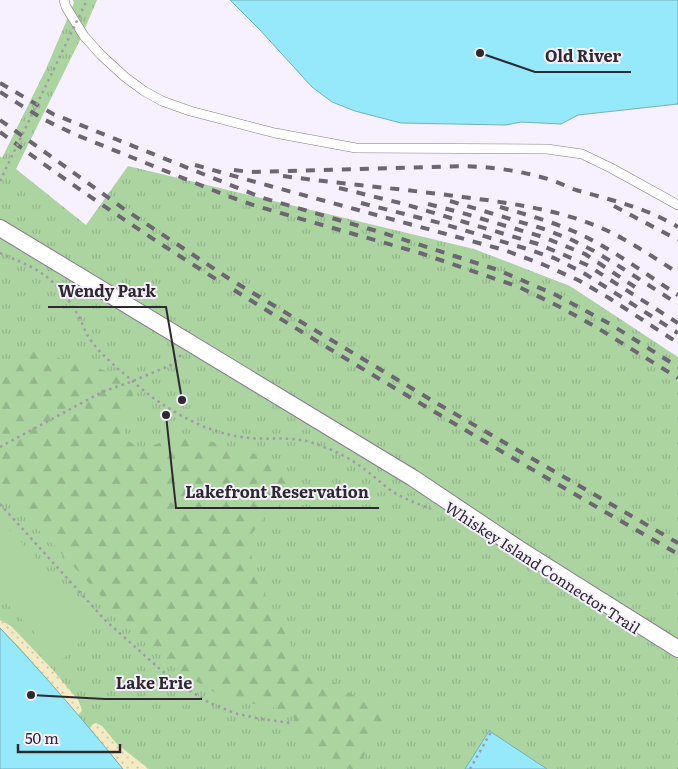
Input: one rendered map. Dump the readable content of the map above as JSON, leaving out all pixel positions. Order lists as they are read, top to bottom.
{
  "streets": {
    "path": ["Whiskey Island Connector Trail"]
  },
  "places": [
    "Old River",
    "Wendy Park",
    "Lakefront Reservation",
    "Lake Erie"
  ],
  "scale_bar": "50 m"
}
